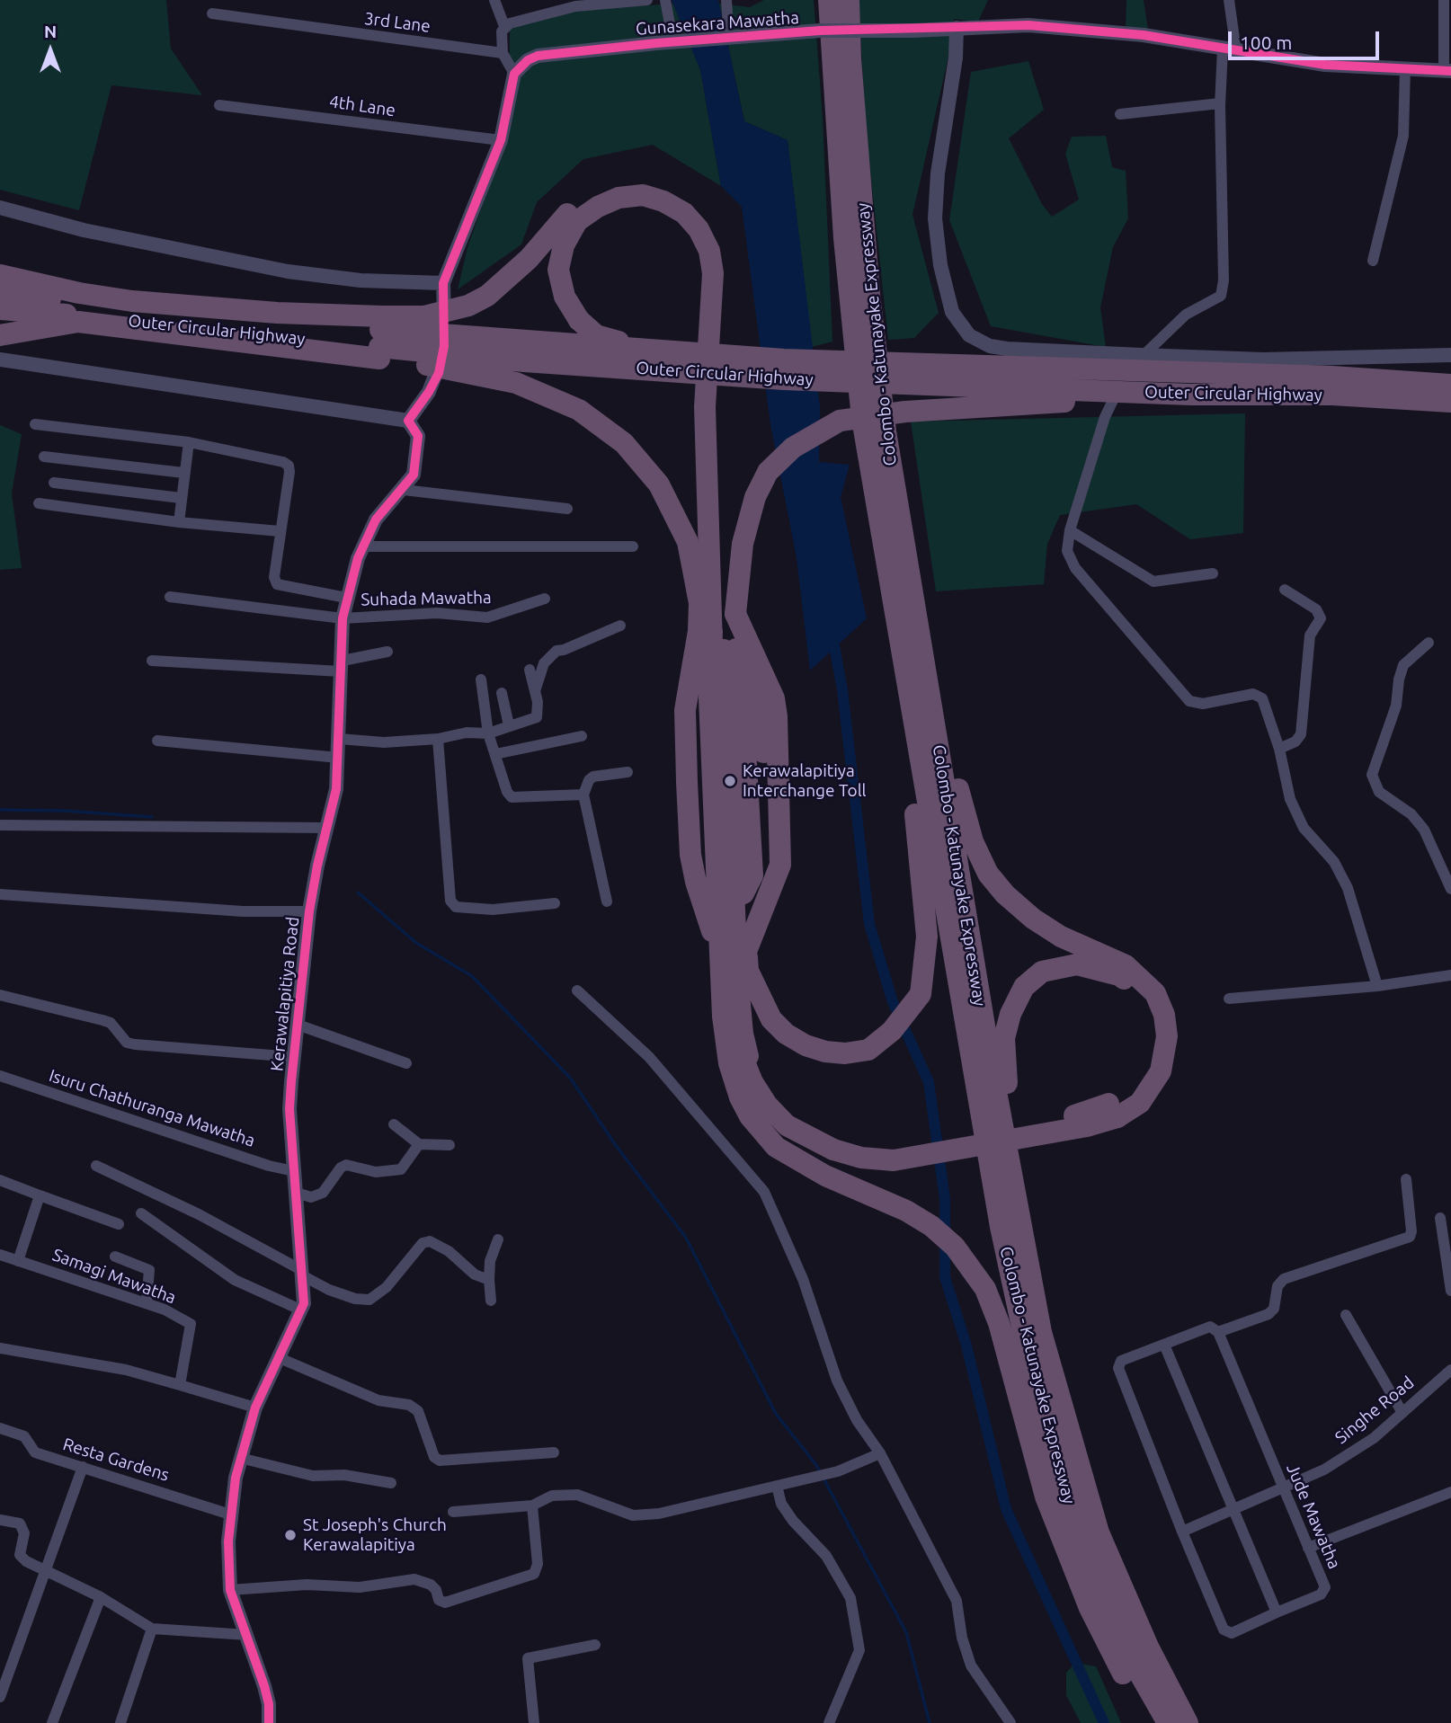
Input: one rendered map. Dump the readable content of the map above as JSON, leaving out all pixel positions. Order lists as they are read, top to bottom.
{
  "streets": {
    "highway": ["Outer Circular Highway", "Colombo - Katunayake Expressway"],
    "street": [
      "3rd Lane",
      "Gunasekara Mawatha",
      "4th Lane",
      "Suhada Mawatha",
      "Kerawalapitiya Road",
      "Isuru Chathuranga Mawatha",
      "Samagi Mawatha",
      "Singhe Road",
      "Resta Gardens",
      "Jude Mawatha"
    ]
  },
  "crossings": [
    ["Suhada Mawatha", "Kerawalapitiya Road"],
    ["Kerawalapitiya Road", "Isuru Chathuranga Mawatha"],
    ["Kerawalapitiya Road", "Resta Gardens"],
    ["Singhe Road", "Jude Mawatha"]
  ],
  "places": ["Kerawalapitiya Interchange Toll", "St Joseph's Church Kerawalapitiya"],
  "scale_bar": "100 m",
  "north": "top"
}
